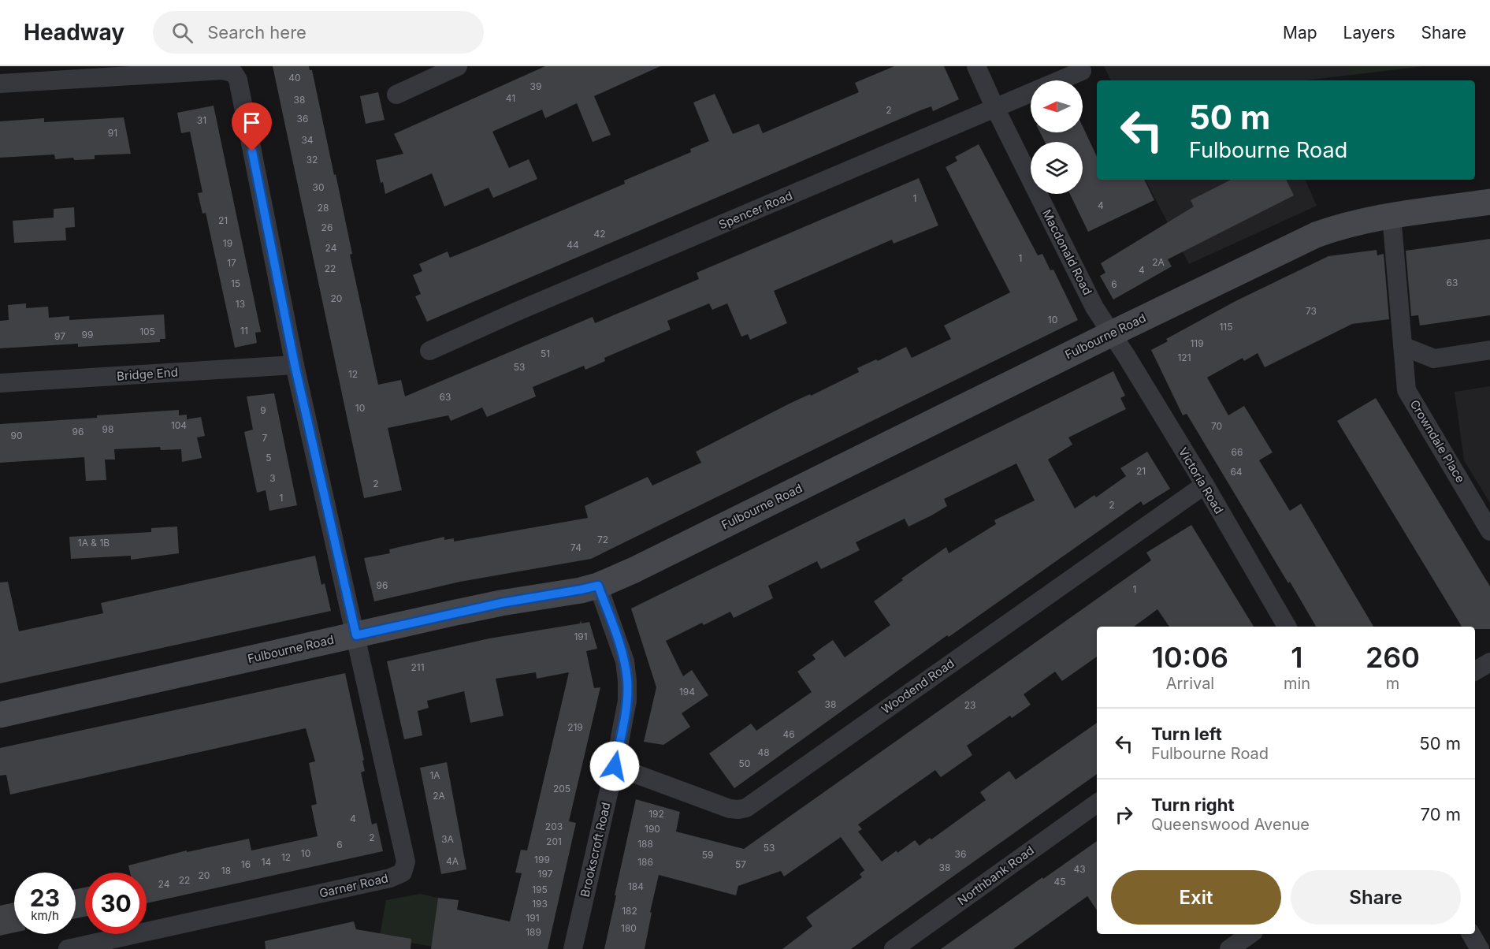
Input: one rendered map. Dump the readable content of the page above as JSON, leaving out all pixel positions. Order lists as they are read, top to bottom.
{
  "streets": {
    "main road": ["Fulbourne Road"],
    "street": [
      "Spencer Road",
      "Macdonald Road",
      "Bridge End",
      "Crowndale Place",
      "Victoria Road",
      "Woodend Road",
      "Brookscroft Road",
      "Northbank Road",
      "Garner Road"
    ]
  },
  "crossings": [
    ["Spencer Road", "Macdonald Road"],
    ["Macdonald Road", "Fulbourne Road"],
    ["Macdonald Road", "Victoria Road"],
    ["Fulbourne Road", "Crowndale Place"],
    ["Fulbourne Road", "Victoria Road"],
    ["Fulbourne Road", "Brookscroft Road"],
    ["Fulbourne Road", "Garner Road"],
    ["Victoria Road", "Woodend Road"],
    ["Woodend Road", "Brookscroft Road"]
  ],
  "house_numbers": [
    "40",
    "39",
    "41",
    "38",
    "2",
    "36",
    "31",
    "91",
    "34",
    "32",
    "30",
    "1",
    "4",
    "28",
    "21",
    "26",
    "42",
    "19",
    "44",
    "24",
    "1",
    "2A",
    "17",
    "22",
    "4",
    "63",
    "15",
    "6",
    "20",
    "13",
    "73",
    "10",
    "115",
    "11",
    "105",
    "99",
    "97",
    "119",
    "51",
    "121",
    "53",
    "12",
    "63",
    "10",
    "9",
    "104",
    "70",
    "98",
    "96",
    "90",
    "7",
    "66",
    "5",
    "21",
    "64",
    "3",
    "2",
    "1",
    "2",
    "72",
    "1A & 1B",
    "74",
    "96",
    "1",
    "191",
    "211",
    "194",
    "38",
    "23",
    "219",
    "46",
    "48",
    "50",
    "1A",
    "205",
    "2A",
    "192",
    "4",
    "203",
    "190",
    "2",
    "3A",
    "201",
    "188",
    "6",
    "53",
    "10",
    "36",
    "59",
    "12",
    "199",
    "4A",
    "14",
    "186",
    "16",
    "57",
    "38",
    "43",
    "18",
    "197",
    "20",
    "22",
    "45",
    "24",
    "184",
    "195",
    "193",
    "182",
    "191",
    "180",
    "189"
  ],
  "north": "left",
  "page": {
    "header": "Headway",
    "search": "Search here",
    "nav": ["Map", "Layers", "Share"],
    "turn": ["50 m", "Fulbourne Road"],
    "eta": [
      "10:06",
      "Arrival",
      "1",
      "min",
      "260",
      "m"
    ],
    "list": [
      {
        "name": "Turn left",
        "note": "Fulbourne Road",
        "value": "50 m"
      },
      {
        "name": "Turn right",
        "note": "Queenswood Avenue",
        "value": "70 m"
      }
    ],
    "buttons": ["Exit", "Share"],
    "speed": "23 km/h",
    "limit": "30"
  }
}
